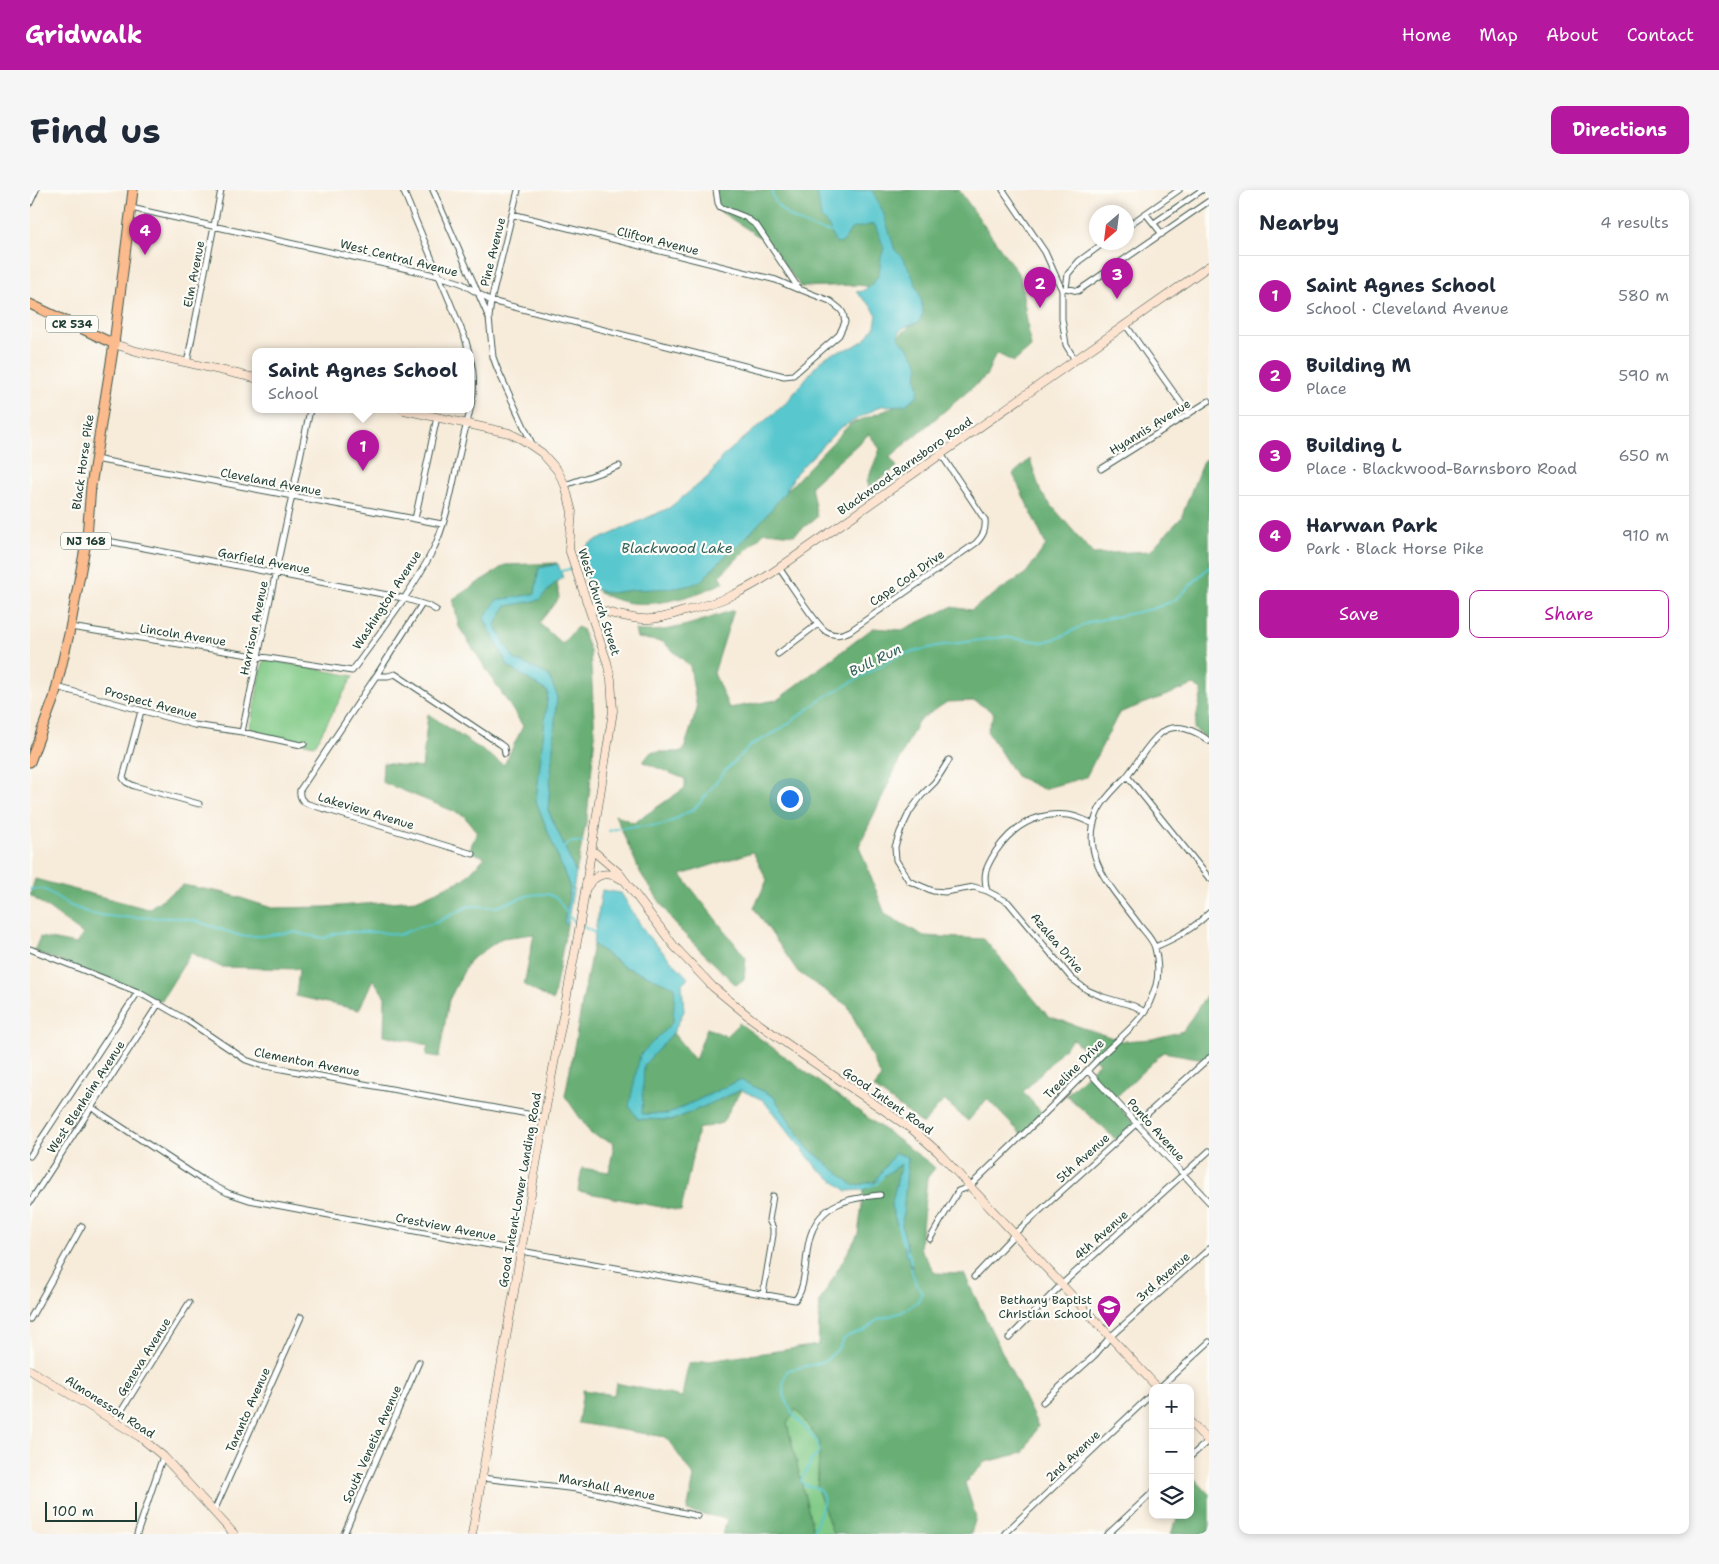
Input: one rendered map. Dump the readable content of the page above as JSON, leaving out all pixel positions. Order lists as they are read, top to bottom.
{
  "streets": {
    "main road": [
      "CR 534",
      "Black Horse Pike",
      "Blackwood-Barnsboro Road",
      "NJ 168",
      "West Church Street",
      "Good Intent Road",
      "Good Intent-Lower Landing Road",
      "Almonesson Road"
    ],
    "street": [
      "Clifton Avenue",
      "Pine Avenue",
      "West Central Avenue",
      "Elm Avenue",
      "Hyannis Avenue",
      "Cleveland Avenue",
      "Garfield Avenue",
      "Cape Cod Drive",
      "Washington Avenue",
      "Harrison Avenue",
      "Lincoln Avenue",
      "Prospect Avenue",
      "Lakeview Avenue",
      "Azalea Drive",
      "Clementon Avenue",
      "Treeline Drive",
      "West Blenheim Avenue",
      "Ponto Avenue",
      "5th Avenue",
      "Crestview Avenue",
      "4th Avenue",
      "3rd Avenue",
      "Geneva Avenue",
      "Taranto Avenue",
      "South Venetia Avenue",
      "2nd Avenue",
      "Marshall Avenue"
    ]
  },
  "crossings": [
    ["Clifton Avenue", "Pine Avenue"],
    ["Clifton Avenue", "West Central Avenue"],
    ["Pine Avenue", "West Central Avenue"],
    ["West Central Avenue", "Elm Avenue"],
    ["West Central Avenue", "Black Horse Pike"],
    ["Elm Avenue", "CR 534"],
    ["CR 534", "Black Horse Pike"],
    ["Black Horse Pike", "Cleveland Avenue"],
    ["Black Horse Pike", "Garfield Avenue"],
    ["Black Horse Pike", "Lincoln Avenue"],
    ["Black Horse Pike", "Prospect Avenue"],
    ["Blackwood-Barnsboro Road", "Cape Cod Drive"],
    ["Blackwood-Barnsboro Road", "West Church Street"],
    ["Cleveland Avenue", "Washington Avenue"],
    ["Cleveland Avenue", "Harrison Avenue"],
    ["Garfield Avenue", "Washington Avenue"],
    ["Garfield Avenue", "Harrison Avenue"],
    ["Washington Avenue", "West Church Street"],
    ["Washington Avenue", "Lincoln Avenue"],
    ["West Church Street", "Good Intent Road"],
    ["West Church Street", "Good Intent-Lower Landing Road"],
    ["Harrison Avenue", "Lincoln Avenue"],
    ["Harrison Avenue", "Prospect Avenue"],
    ["Azalea Drive", "Treeline Drive"],
    ["Clementon Avenue", "West Blenheim Avenue"],
    ["Clementon Avenue", "Good Intent-Lower Landing Road"],
    ["Treeline Drive", "Good Intent Road"],
    ["Treeline Drive", "Ponto Avenue"],
    ["West Blenheim Avenue", "Crestview Avenue"],
    ["Good Intent Road", "5th Avenue"],
    ["Good Intent Road", "Good Intent-Lower Landing Road"],
    ["Good Intent Road", "4th Avenue"],
    ["Good Intent Road", "3rd Avenue"],
    ["Ponto Avenue", "5th Avenue"],
    ["Ponto Avenue", "4th Avenue"],
    ["Good Intent-Lower Landing Road", "Crestview Avenue"],
    ["Good Intent-Lower Landing Road", "Marshall Avenue"],
    ["Geneva Avenue", "Almonesson Road"],
    ["Almonesson Road", "Taranto Avenue"]
  ],
  "water": ["Blackwood Lake", "Bull Run"],
  "places": {
    "school or university": ["Bethany Baptist Christian School"]
  },
  "scale_bar": "100 m",
  "north": "bottom left",
  "page": {
    "header": "Gridwalk",
    "nav": [
      "Home",
      "Map",
      "About",
      "Contact"
    ],
    "buttons": [
      "Directions",
      ["Save", "Share"]
    ],
    "title": "Find us",
    "heading": ["Nearby", "4 results"],
    "pins": [
      "4",
      "3",
      "2",
      "1"
    ],
    "list": [
      {
        "mark": "1",
        "name": "Saint Agnes School",
        "note": "School · Cleveland Avenue",
        "value": "580 m"
      },
      {
        "mark": "2",
        "name": "Building M",
        "note": "Place",
        "value": "590 m"
      },
      {
        "mark": "3",
        "name": "Building L",
        "note": "Place · Blackwood-Barnsboro Road",
        "value": "650 m"
      },
      {
        "mark": "4",
        "name": "Harwan Park",
        "note": "Park · Black Horse Pike",
        "value": "910 m"
      }
    ],
    "popup": ["Saint Agnes School", "School"],
    "map_buttons": ["+", "−"],
    "scale": "100 m"
  }
}
